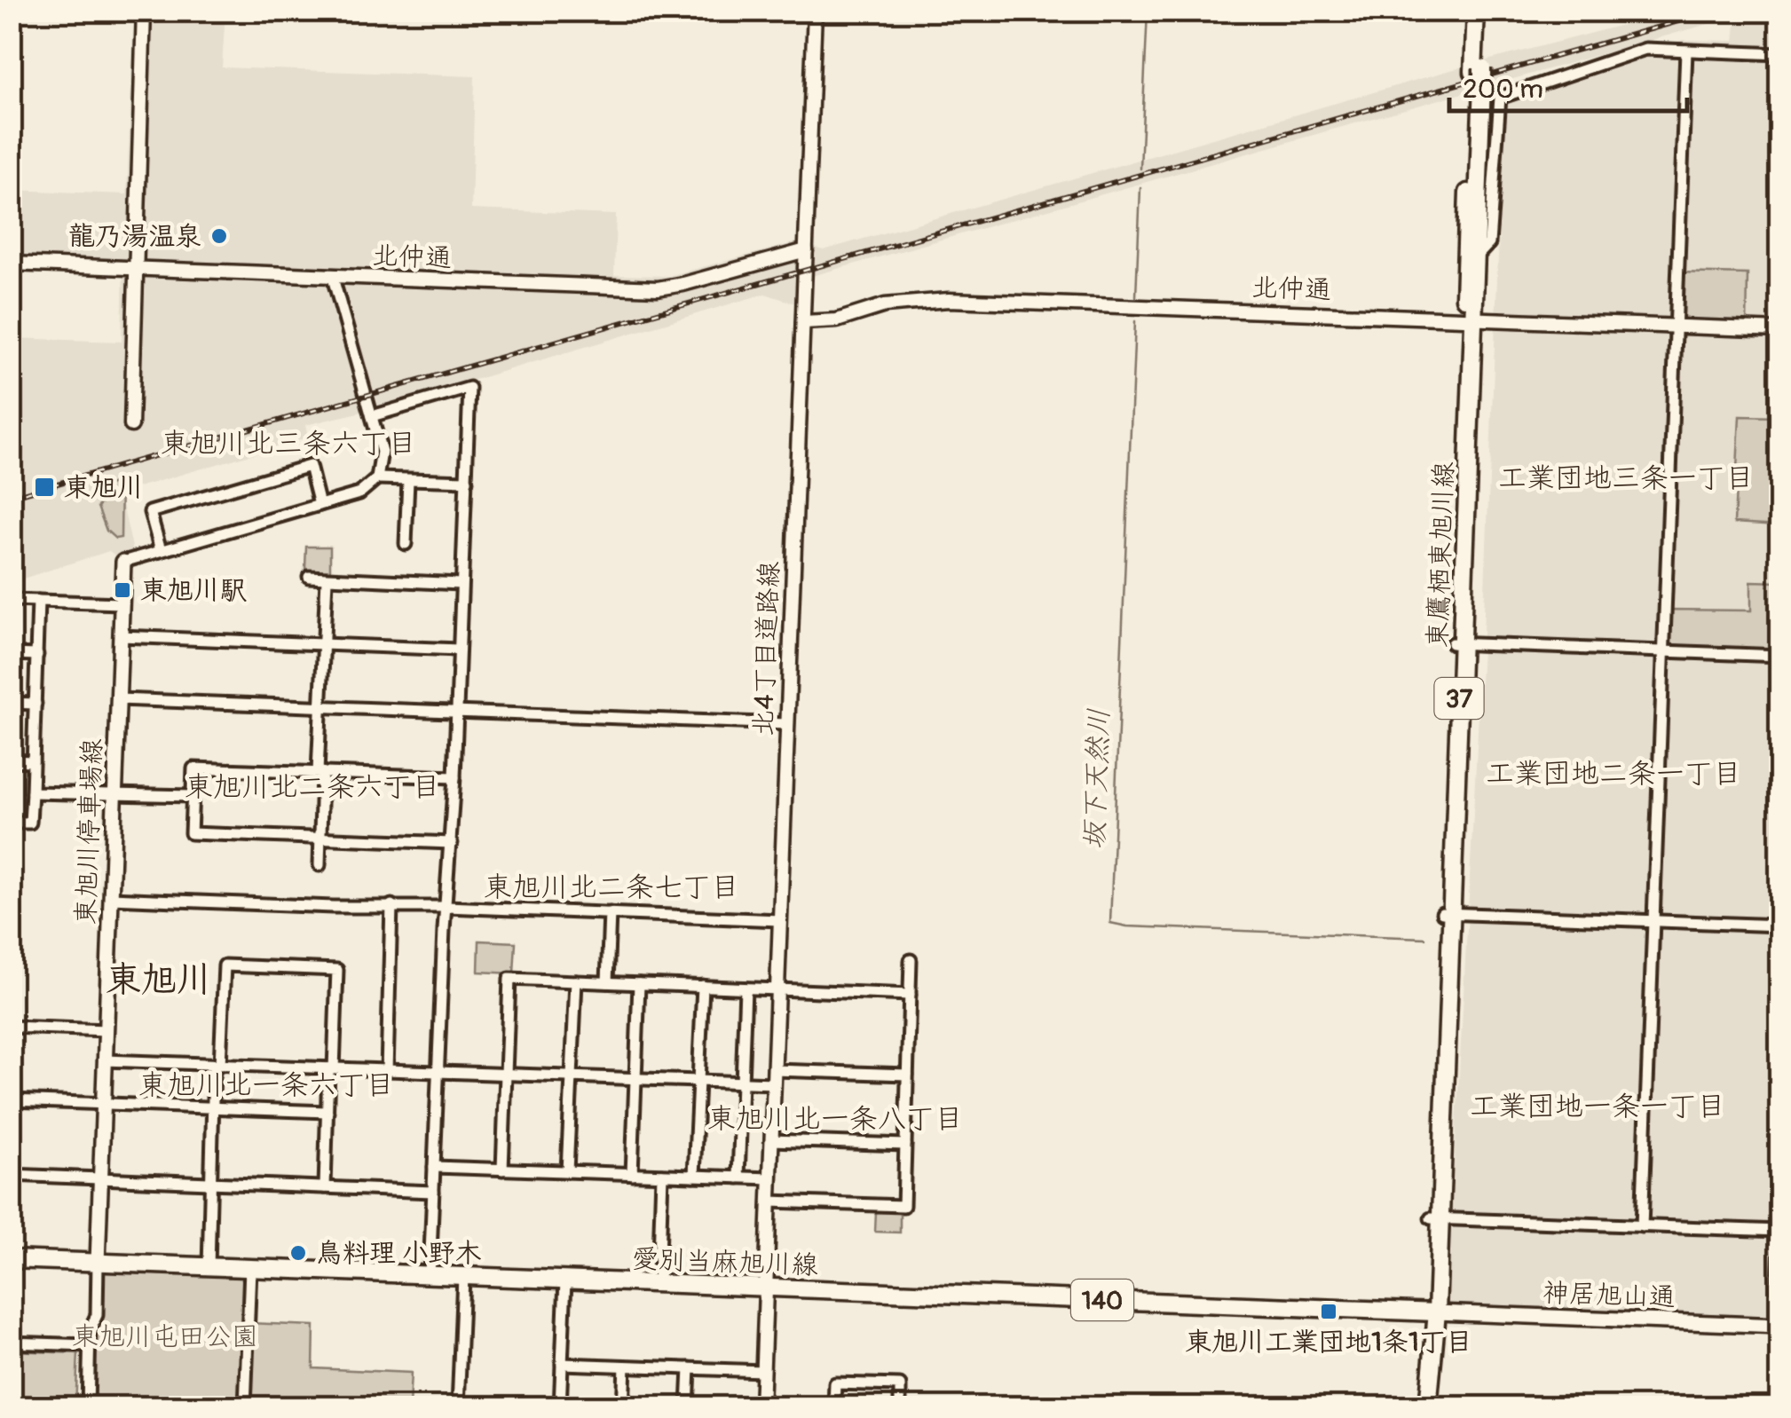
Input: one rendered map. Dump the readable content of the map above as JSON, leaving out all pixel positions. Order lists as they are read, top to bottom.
{
  "streets": {
    "main road": [
      "東鷹栖東旭川線",
      "37",
      "東旭川停車場線",
      "愛別当麻旭川線",
      "神居旭山通",
      "140"
    ],
    "street": ["北仲通", "北4丁目道路線"]
  },
  "crossings": [
    ["北仲通", "東鷹栖東旭川線"],
    ["北仲通", "北4丁目道路線"],
    ["東鷹栖東旭川線", "37"],
    ["東鷹栖東旭川線", "愛別当麻旭川線"],
    ["東鷹栖東旭川線", "神居旭山通"],
    ["北4丁目道路線", "愛別当麻旭川線"],
    ["37", "愛別当麻旭川線"],
    ["37", "神居旭山通"],
    ["東旭川停車場線", "愛別当麻旭川線"],
    ["愛別当麻旭川線", "神居旭山通"]
  ],
  "districts": [
    "東旭川北三条六丁目",
    "工業団地三条一丁目",
    "工業団地二条一丁目",
    "東旭川北二条六丁目",
    "東旭川北二条七丁目",
    "東旭川",
    "東旭川北一条六丁目",
    "工業団地一条一丁目",
    "東旭川北一条八丁目"
  ],
  "water": ["坂下天然川"],
  "parks": ["東旭川屯田公園"],
  "places": {
    "other": ["龍乃湯温泉", "鳥料理 小野木"],
    "transit": ["東旭川", "東旭川駅", "東旭川工業団地1条1丁目"]
  },
  "scale_bar": "200 m"
}
